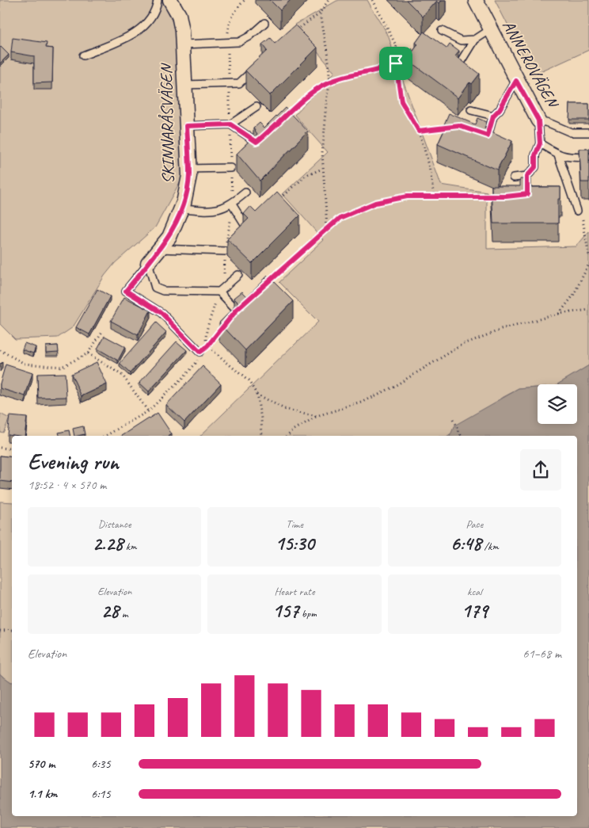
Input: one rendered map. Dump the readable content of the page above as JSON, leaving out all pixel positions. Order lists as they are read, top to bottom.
{
  "streets": {
    "street": ["ANNEROVÄGEN", "SKINNARÅSVÄGEN"]
  },
  "page": {
    "heading": ["Evening run", "18:52 · 4 × 570 m"],
    "stats": [
      ["Distance", "2.28 km"],
      ["Time", "15:30"],
      ["Pace", "6:48 /km"],
      ["Elevation", "28 m"],
      ["Heart rate", "157 bpm"],
      ["kcal", "179"]
    ],
    "chart": ["Elevation", "61–68 m"],
    "list": [
      {
        "name": "570 m",
        "note": "6:35"
      },
      {
        "name": "1.1 km",
        "note": "6:15"
      }
    ]
  }
}
